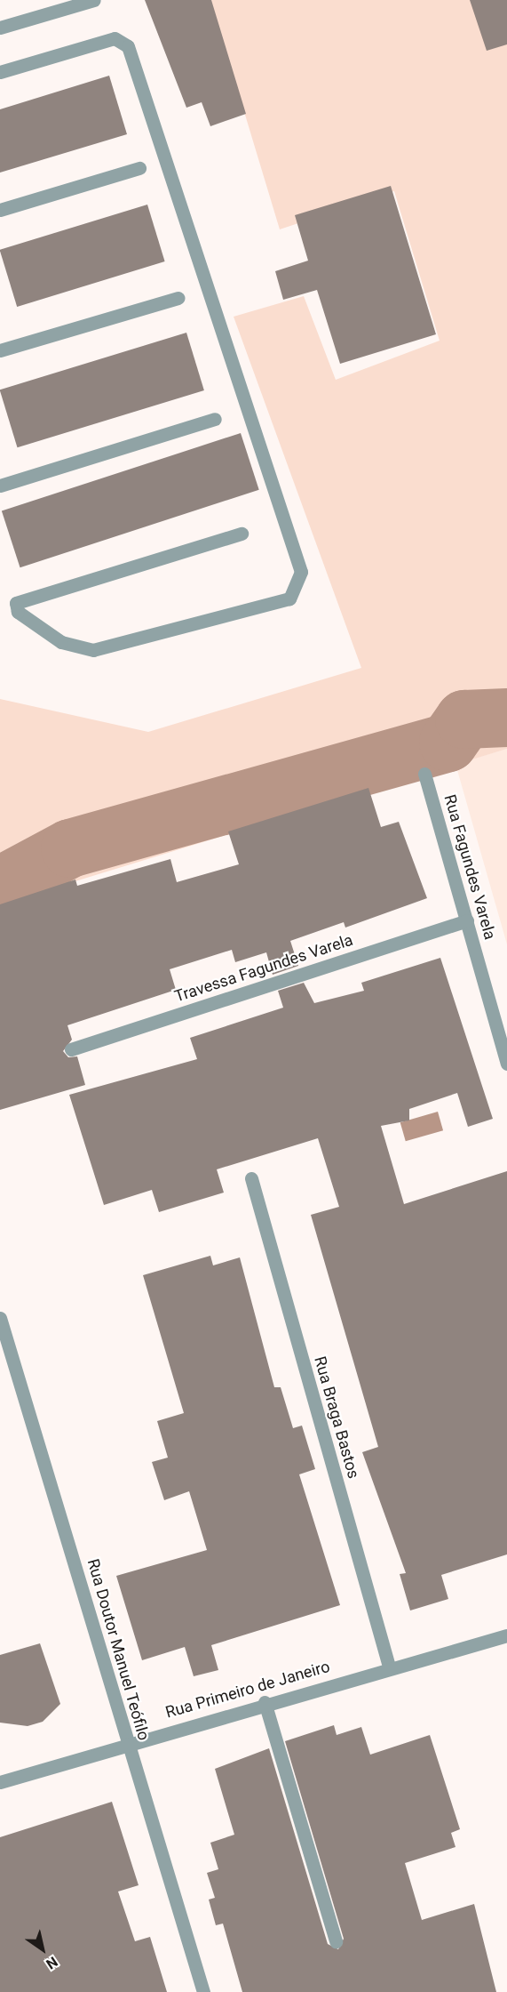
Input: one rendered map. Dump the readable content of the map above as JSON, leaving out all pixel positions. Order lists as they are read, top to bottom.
{
  "streets": {
    "street": [
      "Rua Fagundes Varela",
      "Travessa Fagundes Varela",
      "Rua Braga Bastos",
      "Rua Doutor Manuel Teófilo",
      "Rua Primeiro de Janeiro"
    ]
  },
  "crossings": [
    ["Rua Fagundes Varela", "Travessa Fagundes Varela"],
    ["Rua Braga Bastos", "Rua Primeiro de Janeiro"],
    ["Rua Doutor Manuel Teófilo", "Rua Primeiro de Janeiro"]
  ],
  "north": "bottom right"
}
